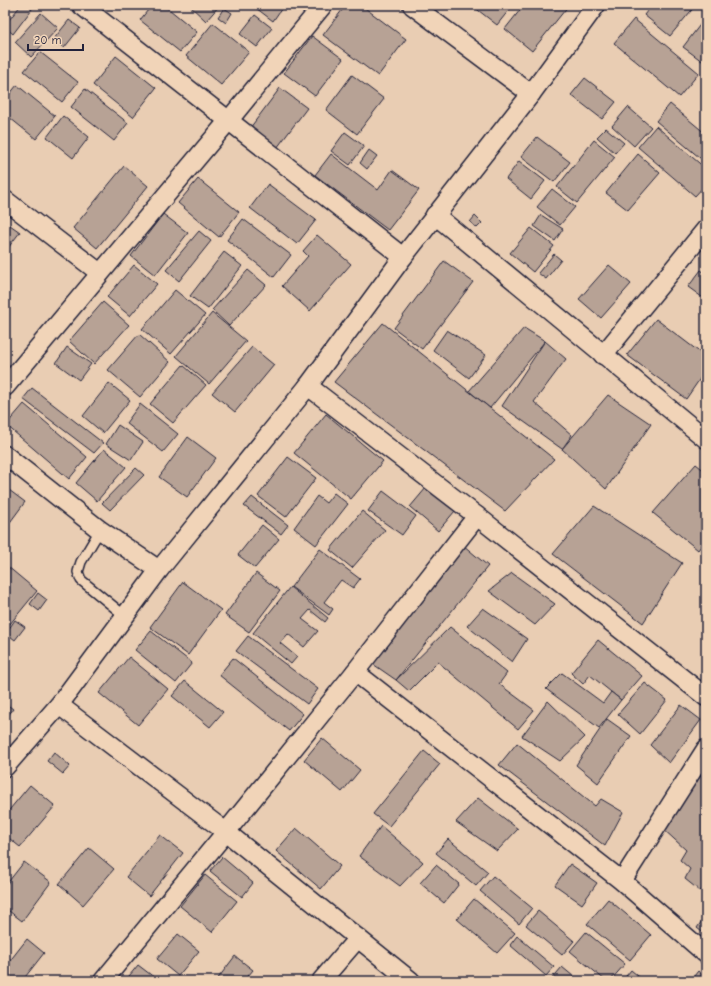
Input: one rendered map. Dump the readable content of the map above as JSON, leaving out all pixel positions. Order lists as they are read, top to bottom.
{
  "scale_bar": "20 m"
}
